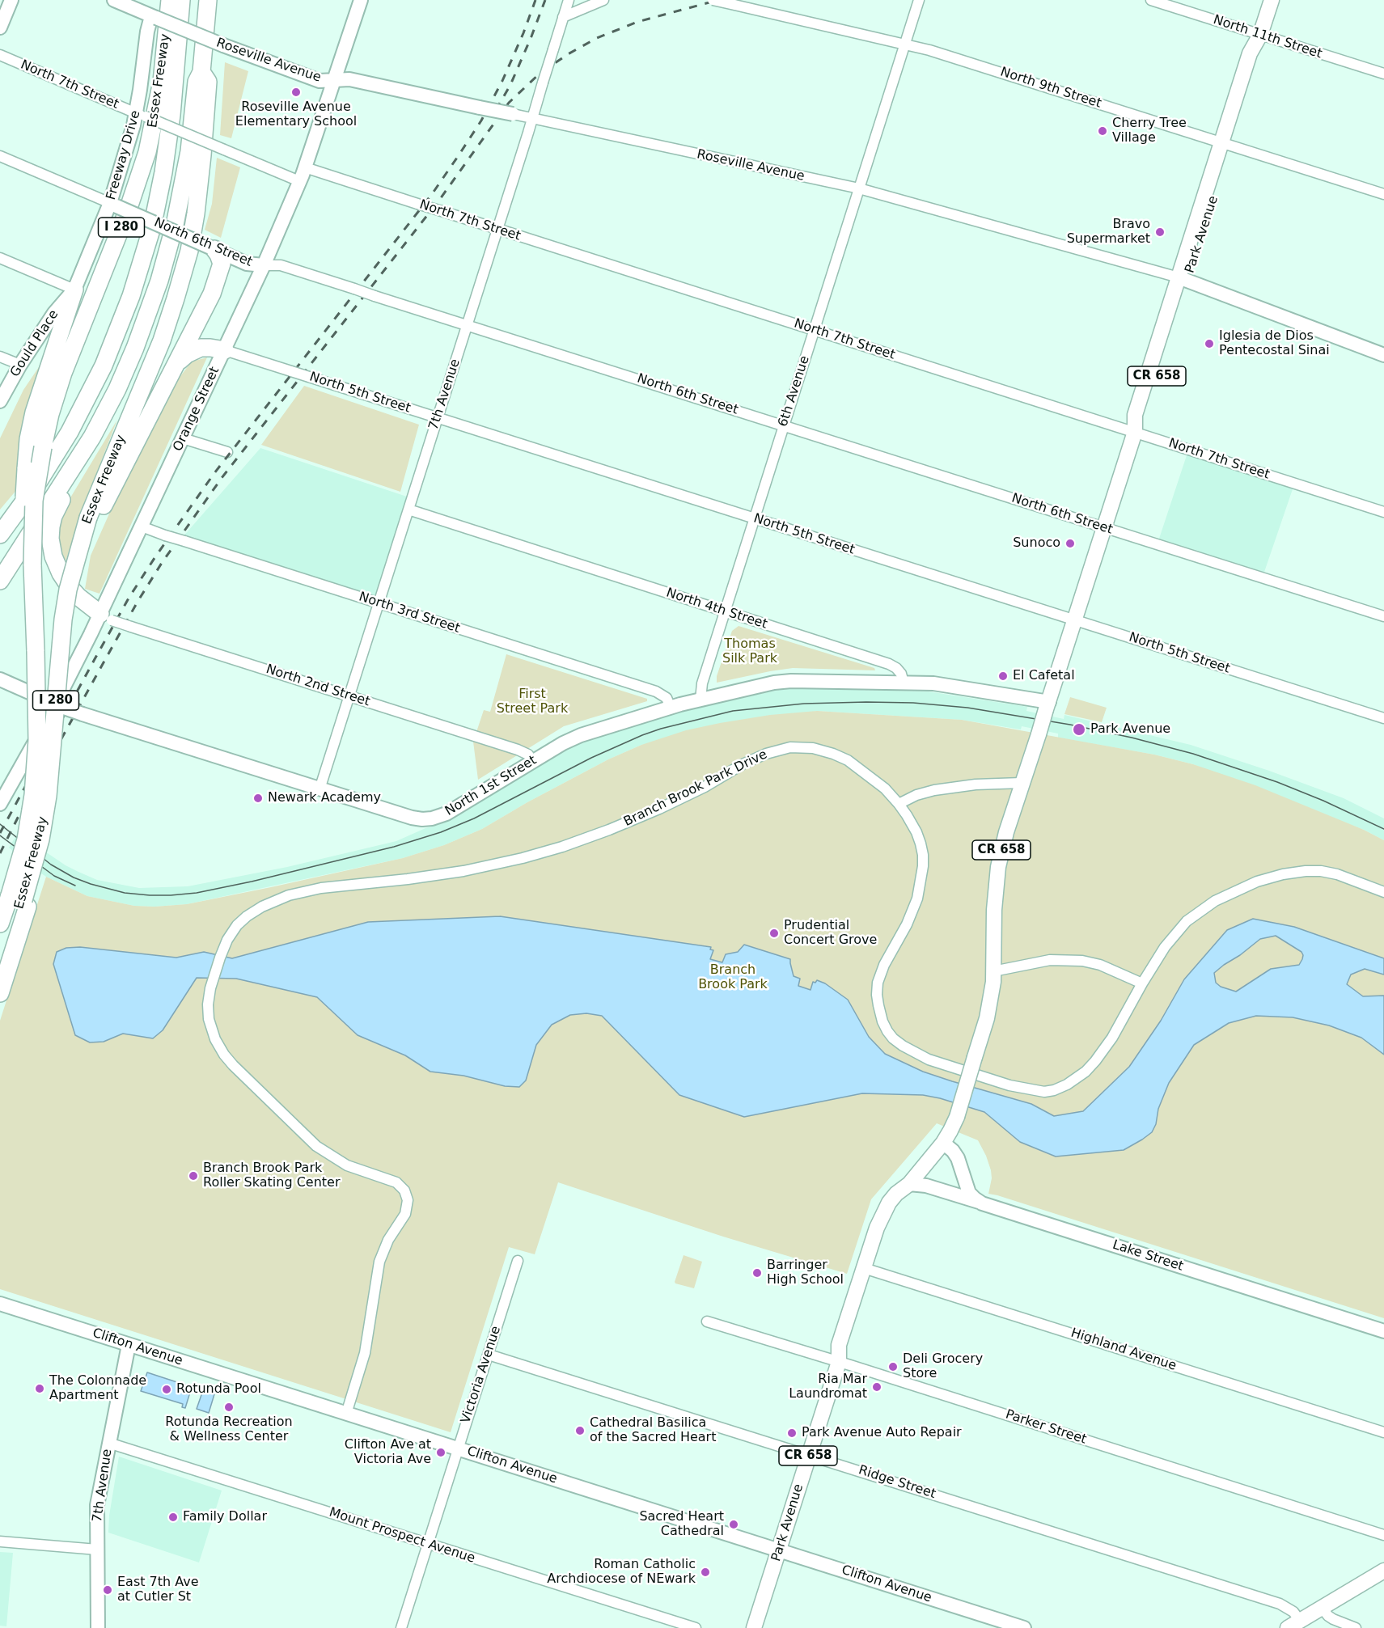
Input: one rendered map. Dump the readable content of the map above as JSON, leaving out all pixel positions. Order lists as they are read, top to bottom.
{
  "streets": {
    "highway": ["Essex Freeway", "I 280"],
    "main road": [
      "Roseville Avenue",
      "Freeway Drive",
      "Park Avenue",
      "North 6th Street",
      "Gould Place",
      "CR 658",
      "7th Avenue",
      "Orange Street",
      "North 1st Street",
      "Lake Street",
      "Clifton Avenue"
    ],
    "street": [
      "North 11th Street",
      "North 7th Street",
      "North 9th Street",
      "6th Avenue",
      "North 5th Street",
      "North 4th Street",
      "North 3rd Street",
      "North 2nd Street",
      "Branch Brook Park Drive",
      "Highland Avenue",
      "Victoria Avenue",
      "Parker Street",
      "Ridge Street",
      "Mount Prospect Avenue"
    ]
  },
  "crossings": [
    ["North 11th Street", "Park Avenue"],
    ["Roseville Avenue", "Freeway Drive"],
    ["Roseville Avenue", "Park Avenue"],
    ["Roseville Avenue", "6th Avenue"],
    ["Roseville Avenue", "7th Avenue"],
    ["Roseville Avenue", "Orange Street"],
    ["North 7th Street", "Freeway Drive"],
    ["North 7th Street", "Park Avenue"],
    ["North 7th Street", "6th Avenue"],
    ["North 7th Street", "7th Avenue"],
    ["North 7th Street", "Orange Street"],
    ["North 9th Street", "Park Avenue"],
    ["North 9th Street", "6th Avenue"],
    ["Freeway Drive", "North 6th Street"],
    ["Freeway Drive", "Gould Place"],
    ["Park Avenue", "North 6th Street"],
    ["Park Avenue", "North 5th Street"],
    ["Park Avenue", "Lake Street"],
    ["Park Avenue", "Clifton Avenue"],
    ["Park Avenue", "Highland Avenue"],
    ["Park Avenue", "Parker Street"],
    ["Park Avenue", "Ridge Street"],
    ["North 6th Street", "6th Avenue"],
    ["North 6th Street", "7th Avenue"],
    ["North 6th Street", "Orange Street"],
    ["6th Avenue", "North 5th Street"],
    ["6th Avenue", "North 4th Street"],
    ["6th Avenue", "North 1st Street"],
    ["North 5th Street", "7th Avenue"],
    ["North 5th Street", "Orange Street"],
    ["7th Avenue", "North 4th Street"],
    ["7th Avenue", "North 3rd Street"],
    ["7th Avenue", "North 2nd Street"],
    ["7th Avenue", "North 1st Street"],
    ["7th Avenue", "Clifton Avenue"],
    ["7th Avenue", "Mount Prospect Avenue"],
    ["Orange Street", "North 3rd Street"],
    ["Orange Street", "North 2nd Street"],
    ["Orange Street", "North 1st Street"],
    ["North 4th Street", "North 1st Street"],
    ["North 3rd Street", "North 1st Street"],
    ["North 2nd Street", "North 1st Street"],
    ["Branch Brook Park Drive", "Clifton Avenue"],
    ["Clifton Avenue", "Victoria Avenue"],
    ["Victoria Avenue", "Ridge Street"],
    ["Victoria Avenue", "Mount Prospect Avenue"]
  ],
  "parks": ["Thomas Silk Park", "First Street Park", "Branch Brook Park"],
  "places": [
    "Roseville Avenue Elementary School",
    "Cherry Tree Village",
    "Bravo Supermarket",
    "Iglesia de Dios Pentecostal Sinai",
    "Sunoco",
    "El Cafetal",
    "Park Avenue",
    "Newark Academy",
    "Prudential Concert Grove",
    "Branch Brook Park Roller Skating Center",
    "Barringer High School",
    "Deli Grocery Store",
    "Ria Mar Laundromat",
    "The Colonnade Apartment",
    "Rotunda Pool",
    "Rotunda Recreation & Wellness Center",
    "Cathedral Basilica of the Sacred Heart",
    "Park Avenue Auto Repair",
    "Clifton Ave at Victoria Ave",
    "Family Dollar",
    "Sacred Heart Cathedral",
    "Roman Catholic Archdiocese of NEwark",
    "East 7th Ave at Cutler St"
  ]
}
